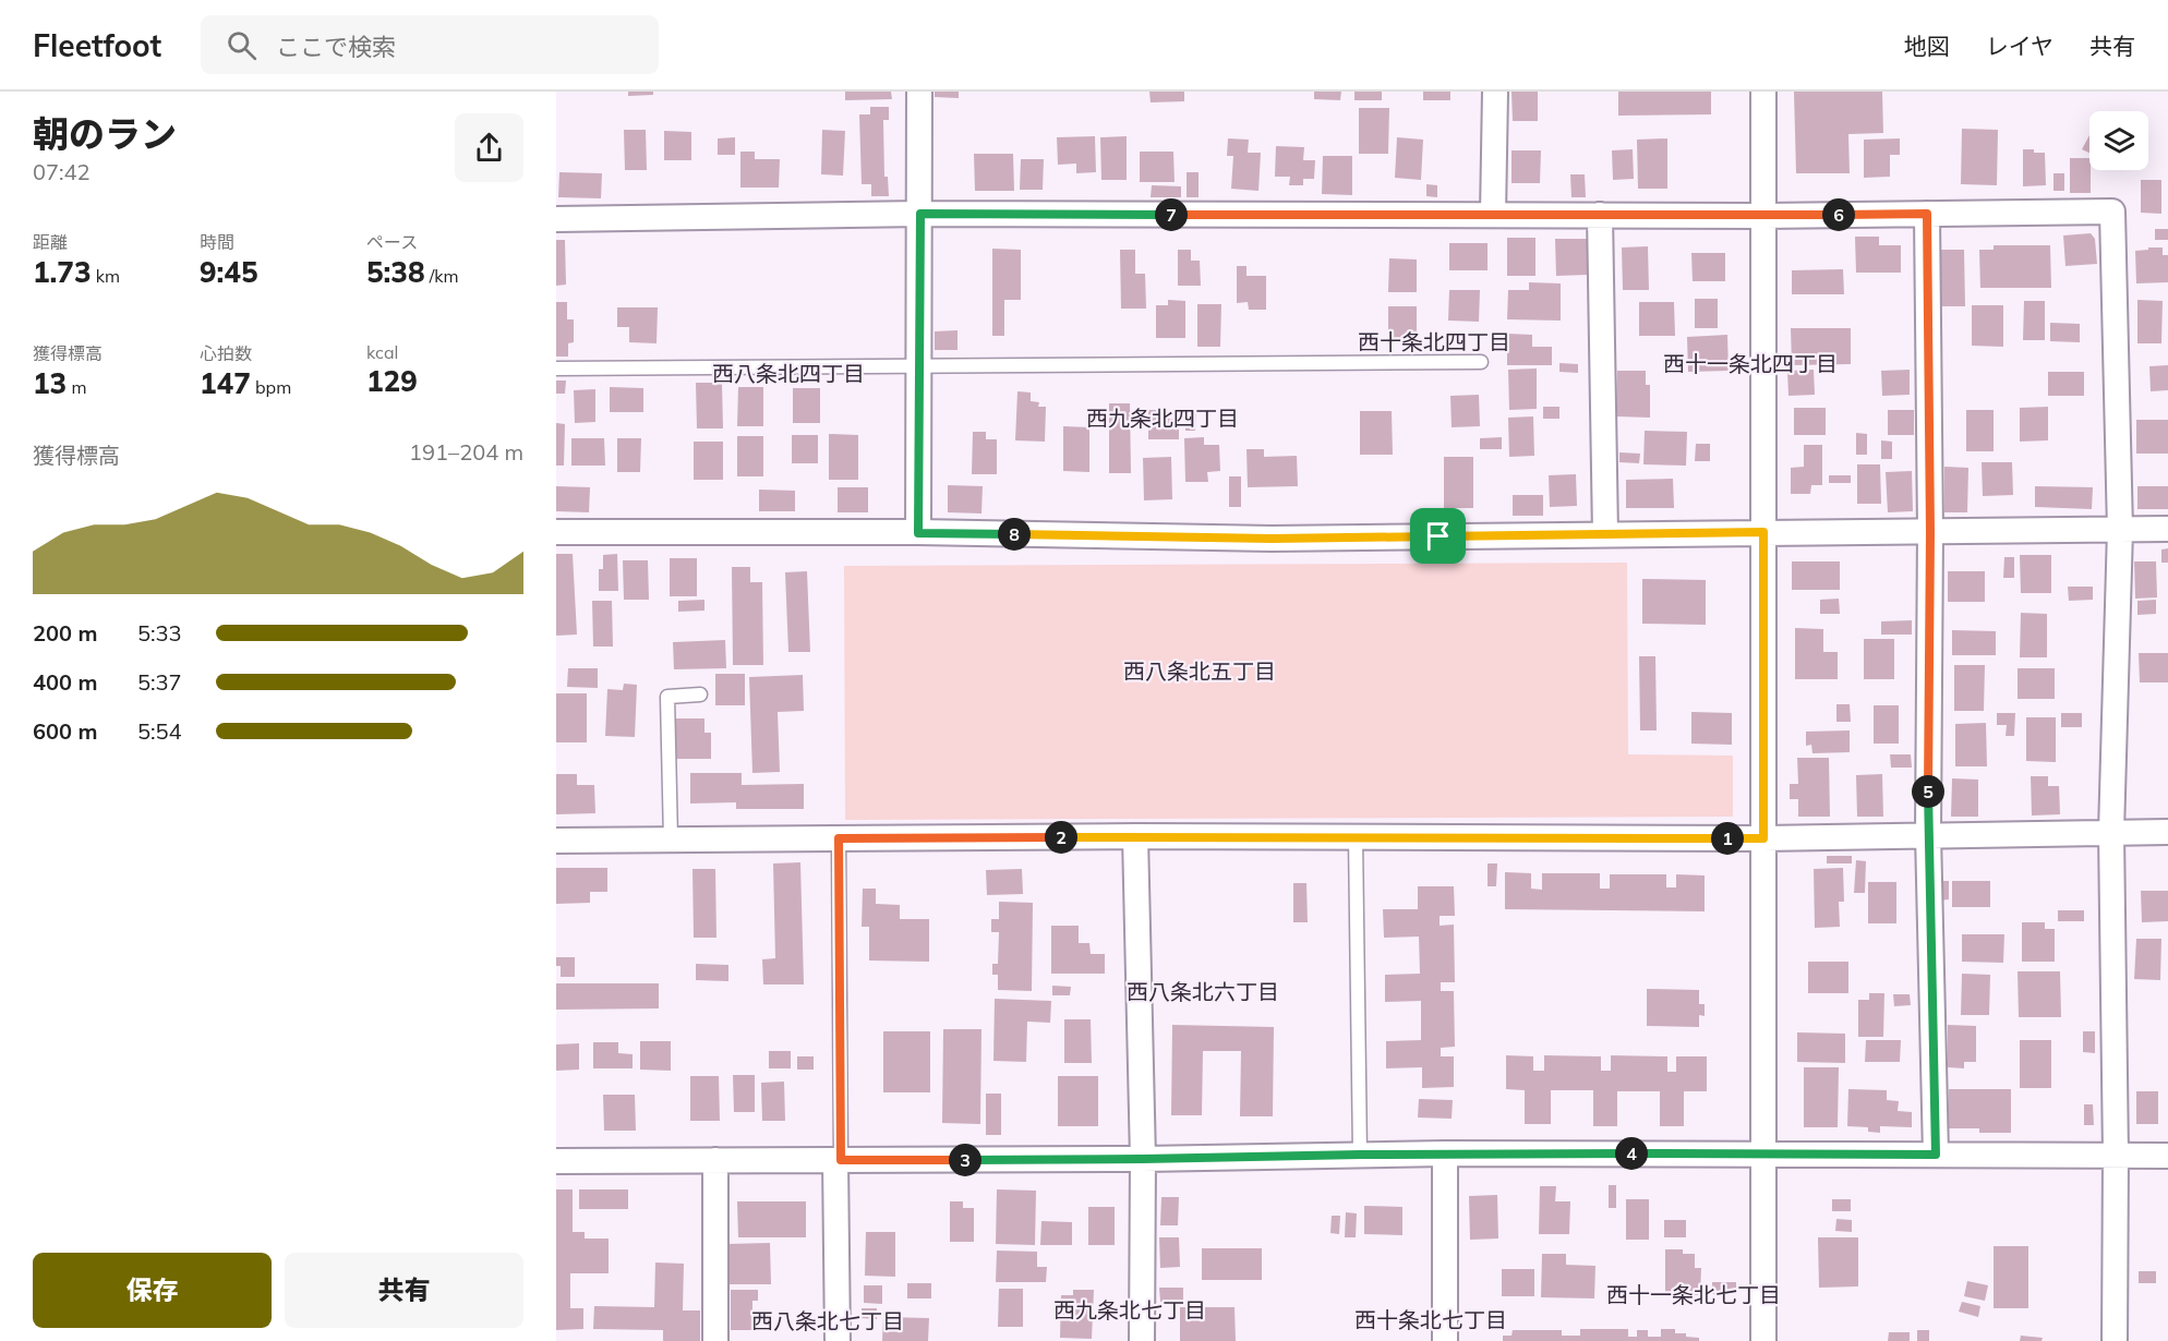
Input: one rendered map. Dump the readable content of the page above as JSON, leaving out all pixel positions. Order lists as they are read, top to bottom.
{
  "districts": [
    "西十条北四丁目",
    "西十一条北四丁目",
    "西八条北四丁目",
    "西九条北四丁目",
    "西八条北五丁目",
    "西八条北六丁目",
    "西十一条北七丁目",
    "西九条北七丁目",
    "西十条北七丁目",
    "西八条北七丁目"
  ],
  "page": {
    "header": "Fleetfoot",
    "search": "ここで検索",
    "nav": ["地図", "レイヤ", "共有"],
    "heading": ["朝のラン", "07:42"],
    "pins": [
      "6",
      "7",
      "8",
      "5",
      "2",
      "1",
      "4",
      "3"
    ],
    "stats": [
      ["距離", "1.73 km"],
      ["時間", "9:45"],
      ["ペース", "5:38 /km"],
      ["獲得標高", "13 m"],
      ["心拍数", "147 bpm"],
      ["kcal", "129"]
    ],
    "chart": ["獲得標高", "191–204 m"],
    "list": [
      {
        "name": "200 m",
        "note": "5:33"
      },
      {
        "name": "400 m",
        "note": "5:37"
      },
      {
        "name": "600 m",
        "note": "5:54"
      }
    ],
    "buttons": ["保存", "共有"]
  }
}
